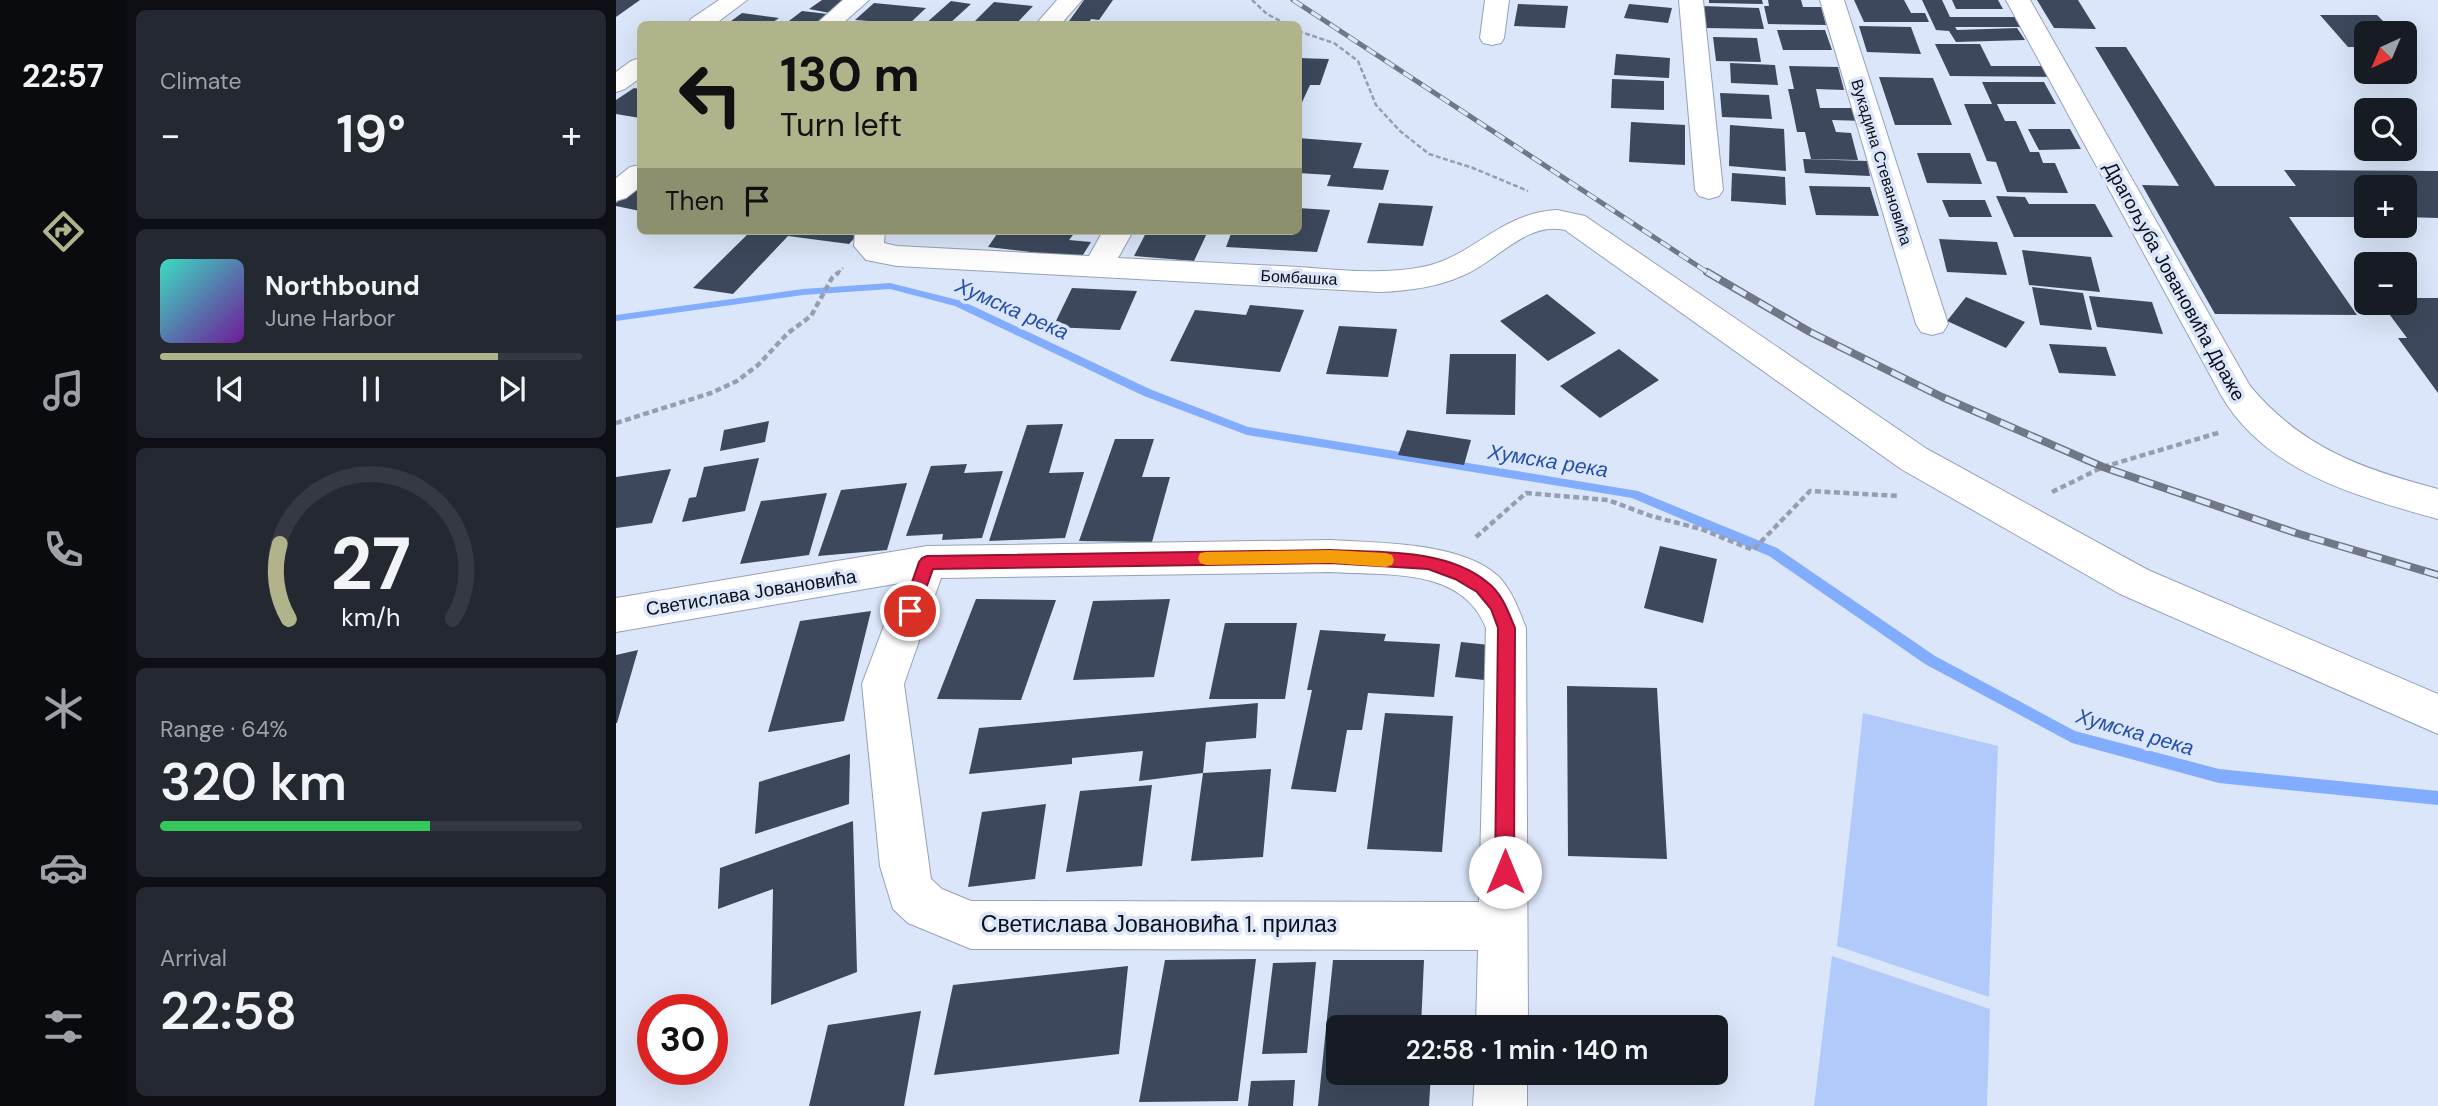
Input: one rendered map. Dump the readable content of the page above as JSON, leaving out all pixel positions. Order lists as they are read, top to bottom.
{
  "streets": {
    "street": [
      "Вукадина Стевановића",
      "Бомбашка",
      "Драгољуба Јовановића Драже",
      "Светислава Јовановића",
      "Светислава Јовановића 1. прилаз"
    ]
  },
  "crossings": [
    ["Светислава Јовановића", "Светислава Јовановића 1. прилаз"]
  ],
  "water": ["Хумска река"],
  "north": "bottom left",
  "page": {
    "tabs": "22:57",
    "tile": [
      "Climate",
      ["Range · 64%", "320 km"],
      ["Arrival", "22:58"]
    ],
    "map_buttons": ["+", "−"],
    "turn": ["130 m", "Turn left"],
    "heat": ["−", "19°", "+"],
    "then": "Then",
    "song": ["Northbound", "June Harbor"],
    "limit": "30",
    "trip": "22:58 · 1 min · 140 m",
    "gauge": ["27", "km/h"]
  }
}
